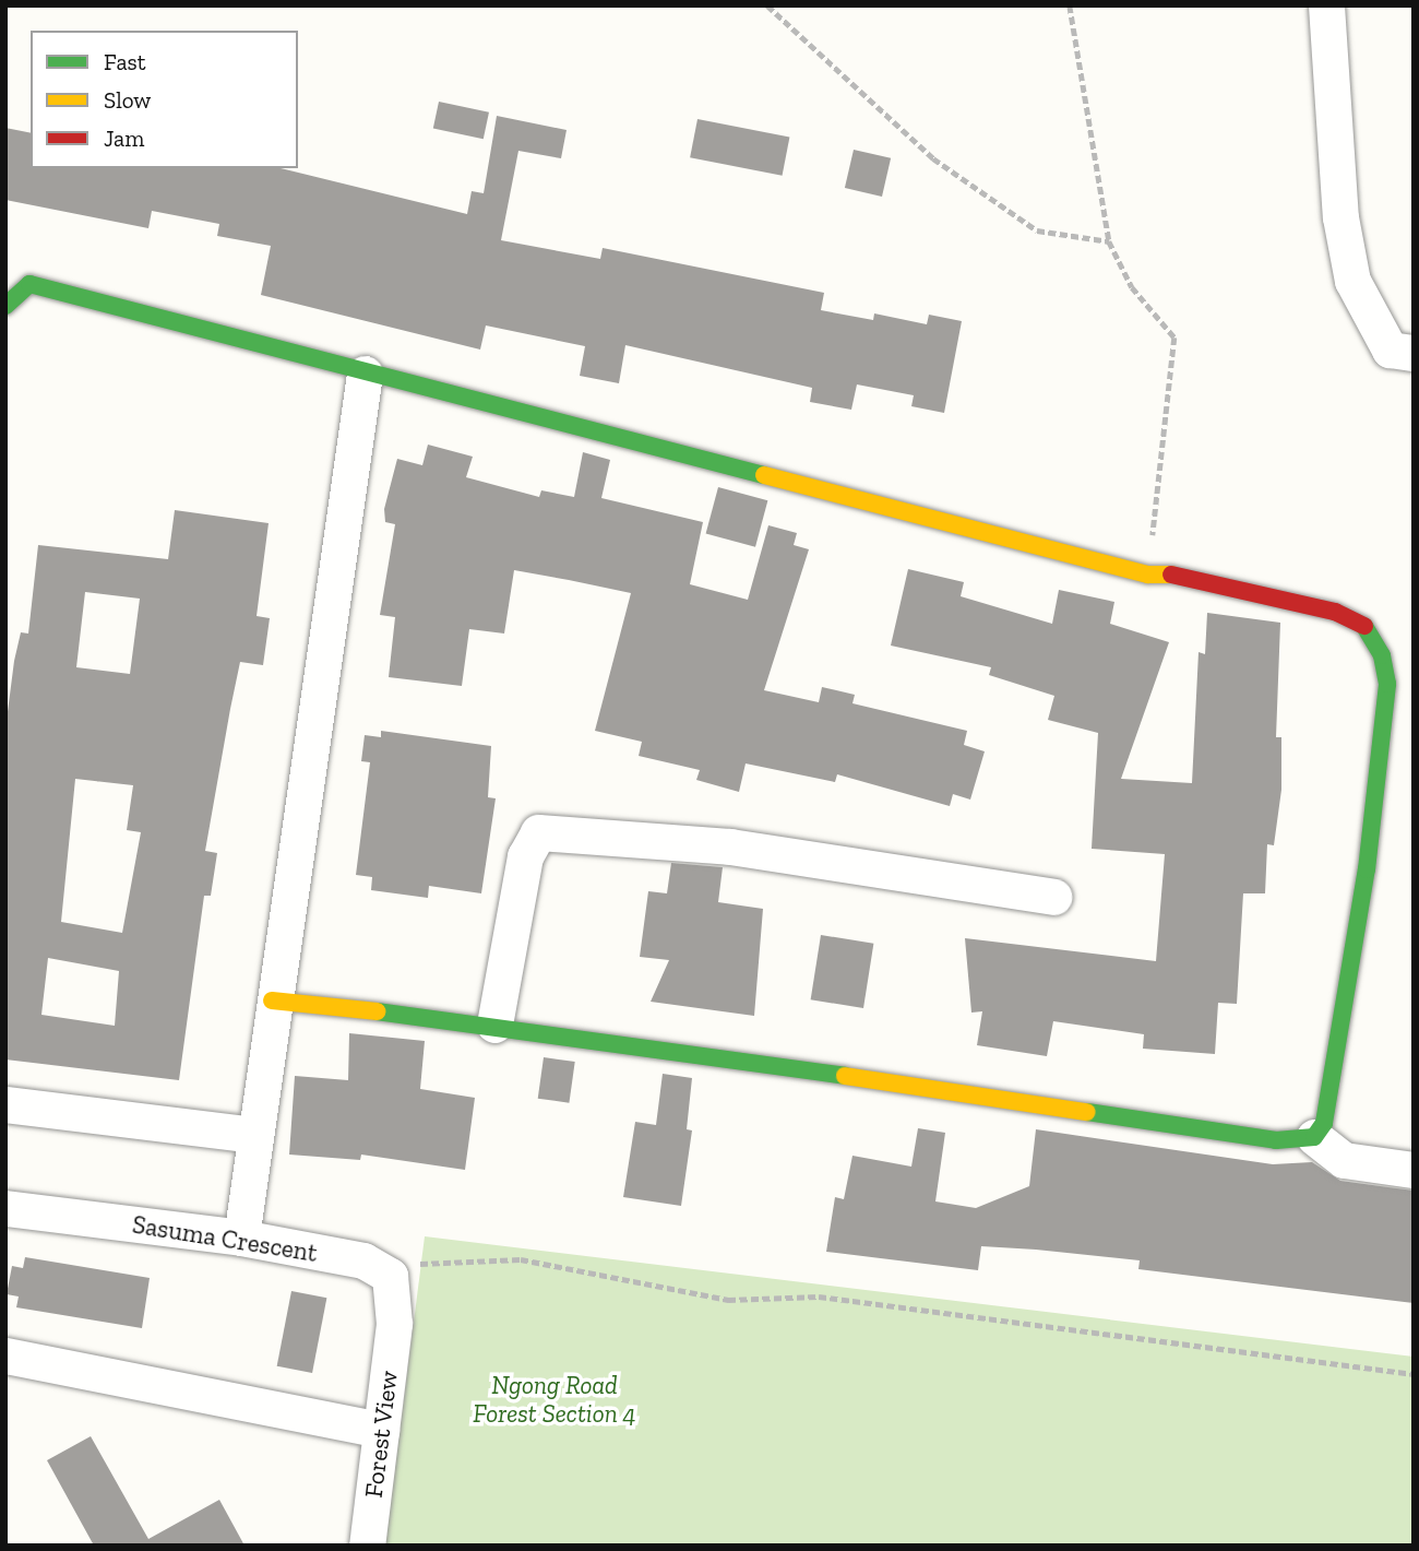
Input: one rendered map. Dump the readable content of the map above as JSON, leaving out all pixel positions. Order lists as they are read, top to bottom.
{
  "streets": {
    "street": ["Sasuma Crescent", "Forest View"]
  },
  "crossings": [
    ["Sasuma Crescent", "Forest View"]
  ],
  "parks": ["Ngong Road Forest Section 4"],
  "legend": ["Fast", "Slow", "Jam"]
}
